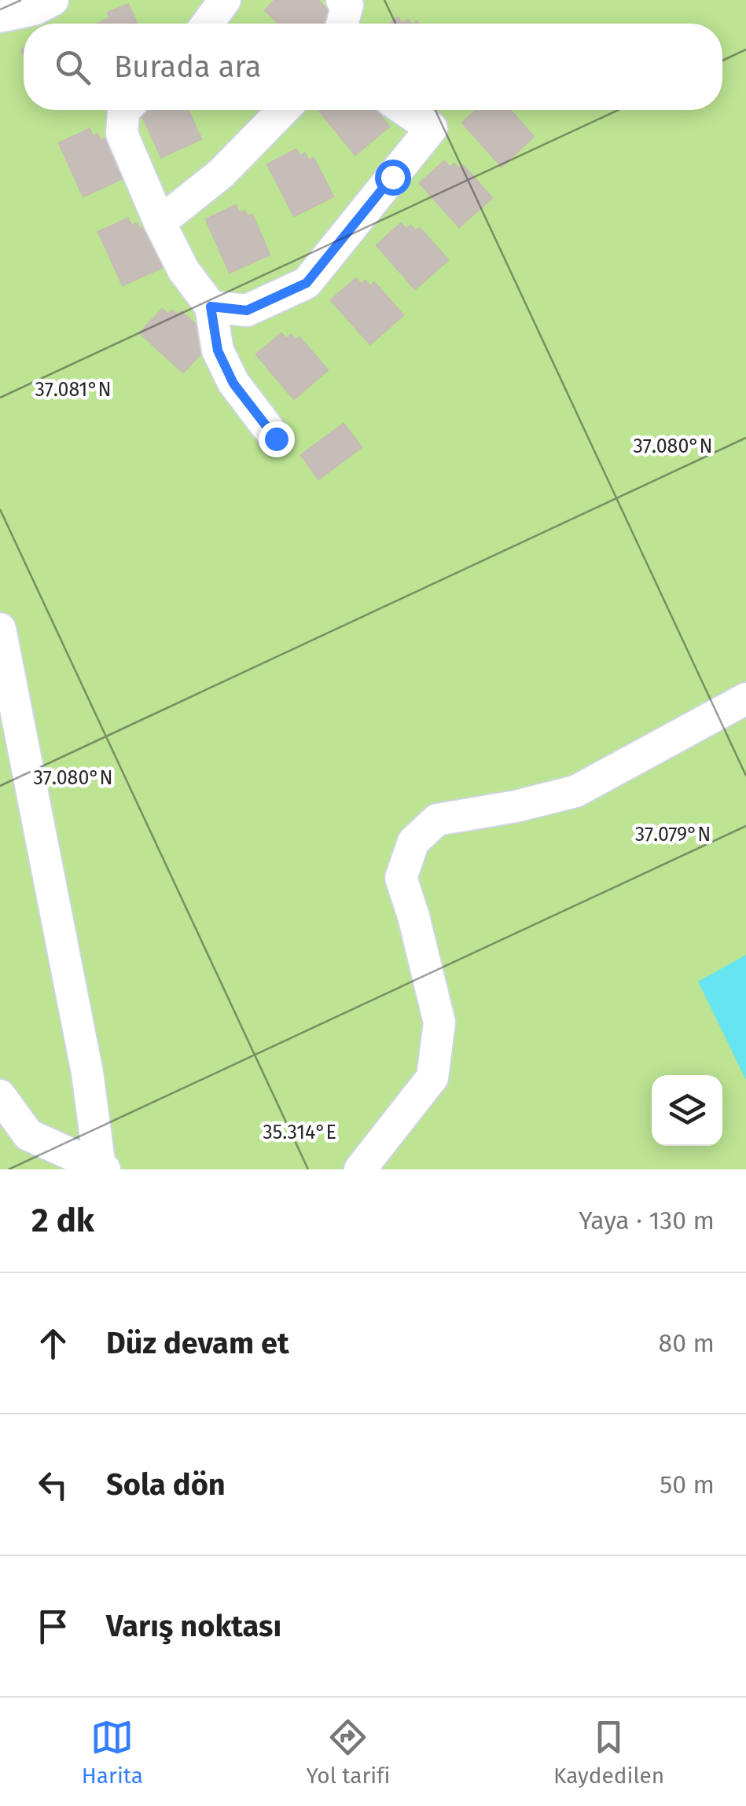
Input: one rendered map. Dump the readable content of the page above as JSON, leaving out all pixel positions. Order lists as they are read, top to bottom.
{
  "page": {
    "search": "Burada ara",
    "heading": ["2 dk", "Yaya · 130 m"],
    "list": [
      ["Düz devam et", "80 m"],
      ["Sola dön", "50 m"],
      "Varış noktası"
    ],
    "nav": ["Harita", "Yol tarifi", "Kaydedilen"]
  },
  "coordinates": [
    "37.081°N",
    "37.080°N",
    "37.079°N",
    "35.314°E"
  ]
}
